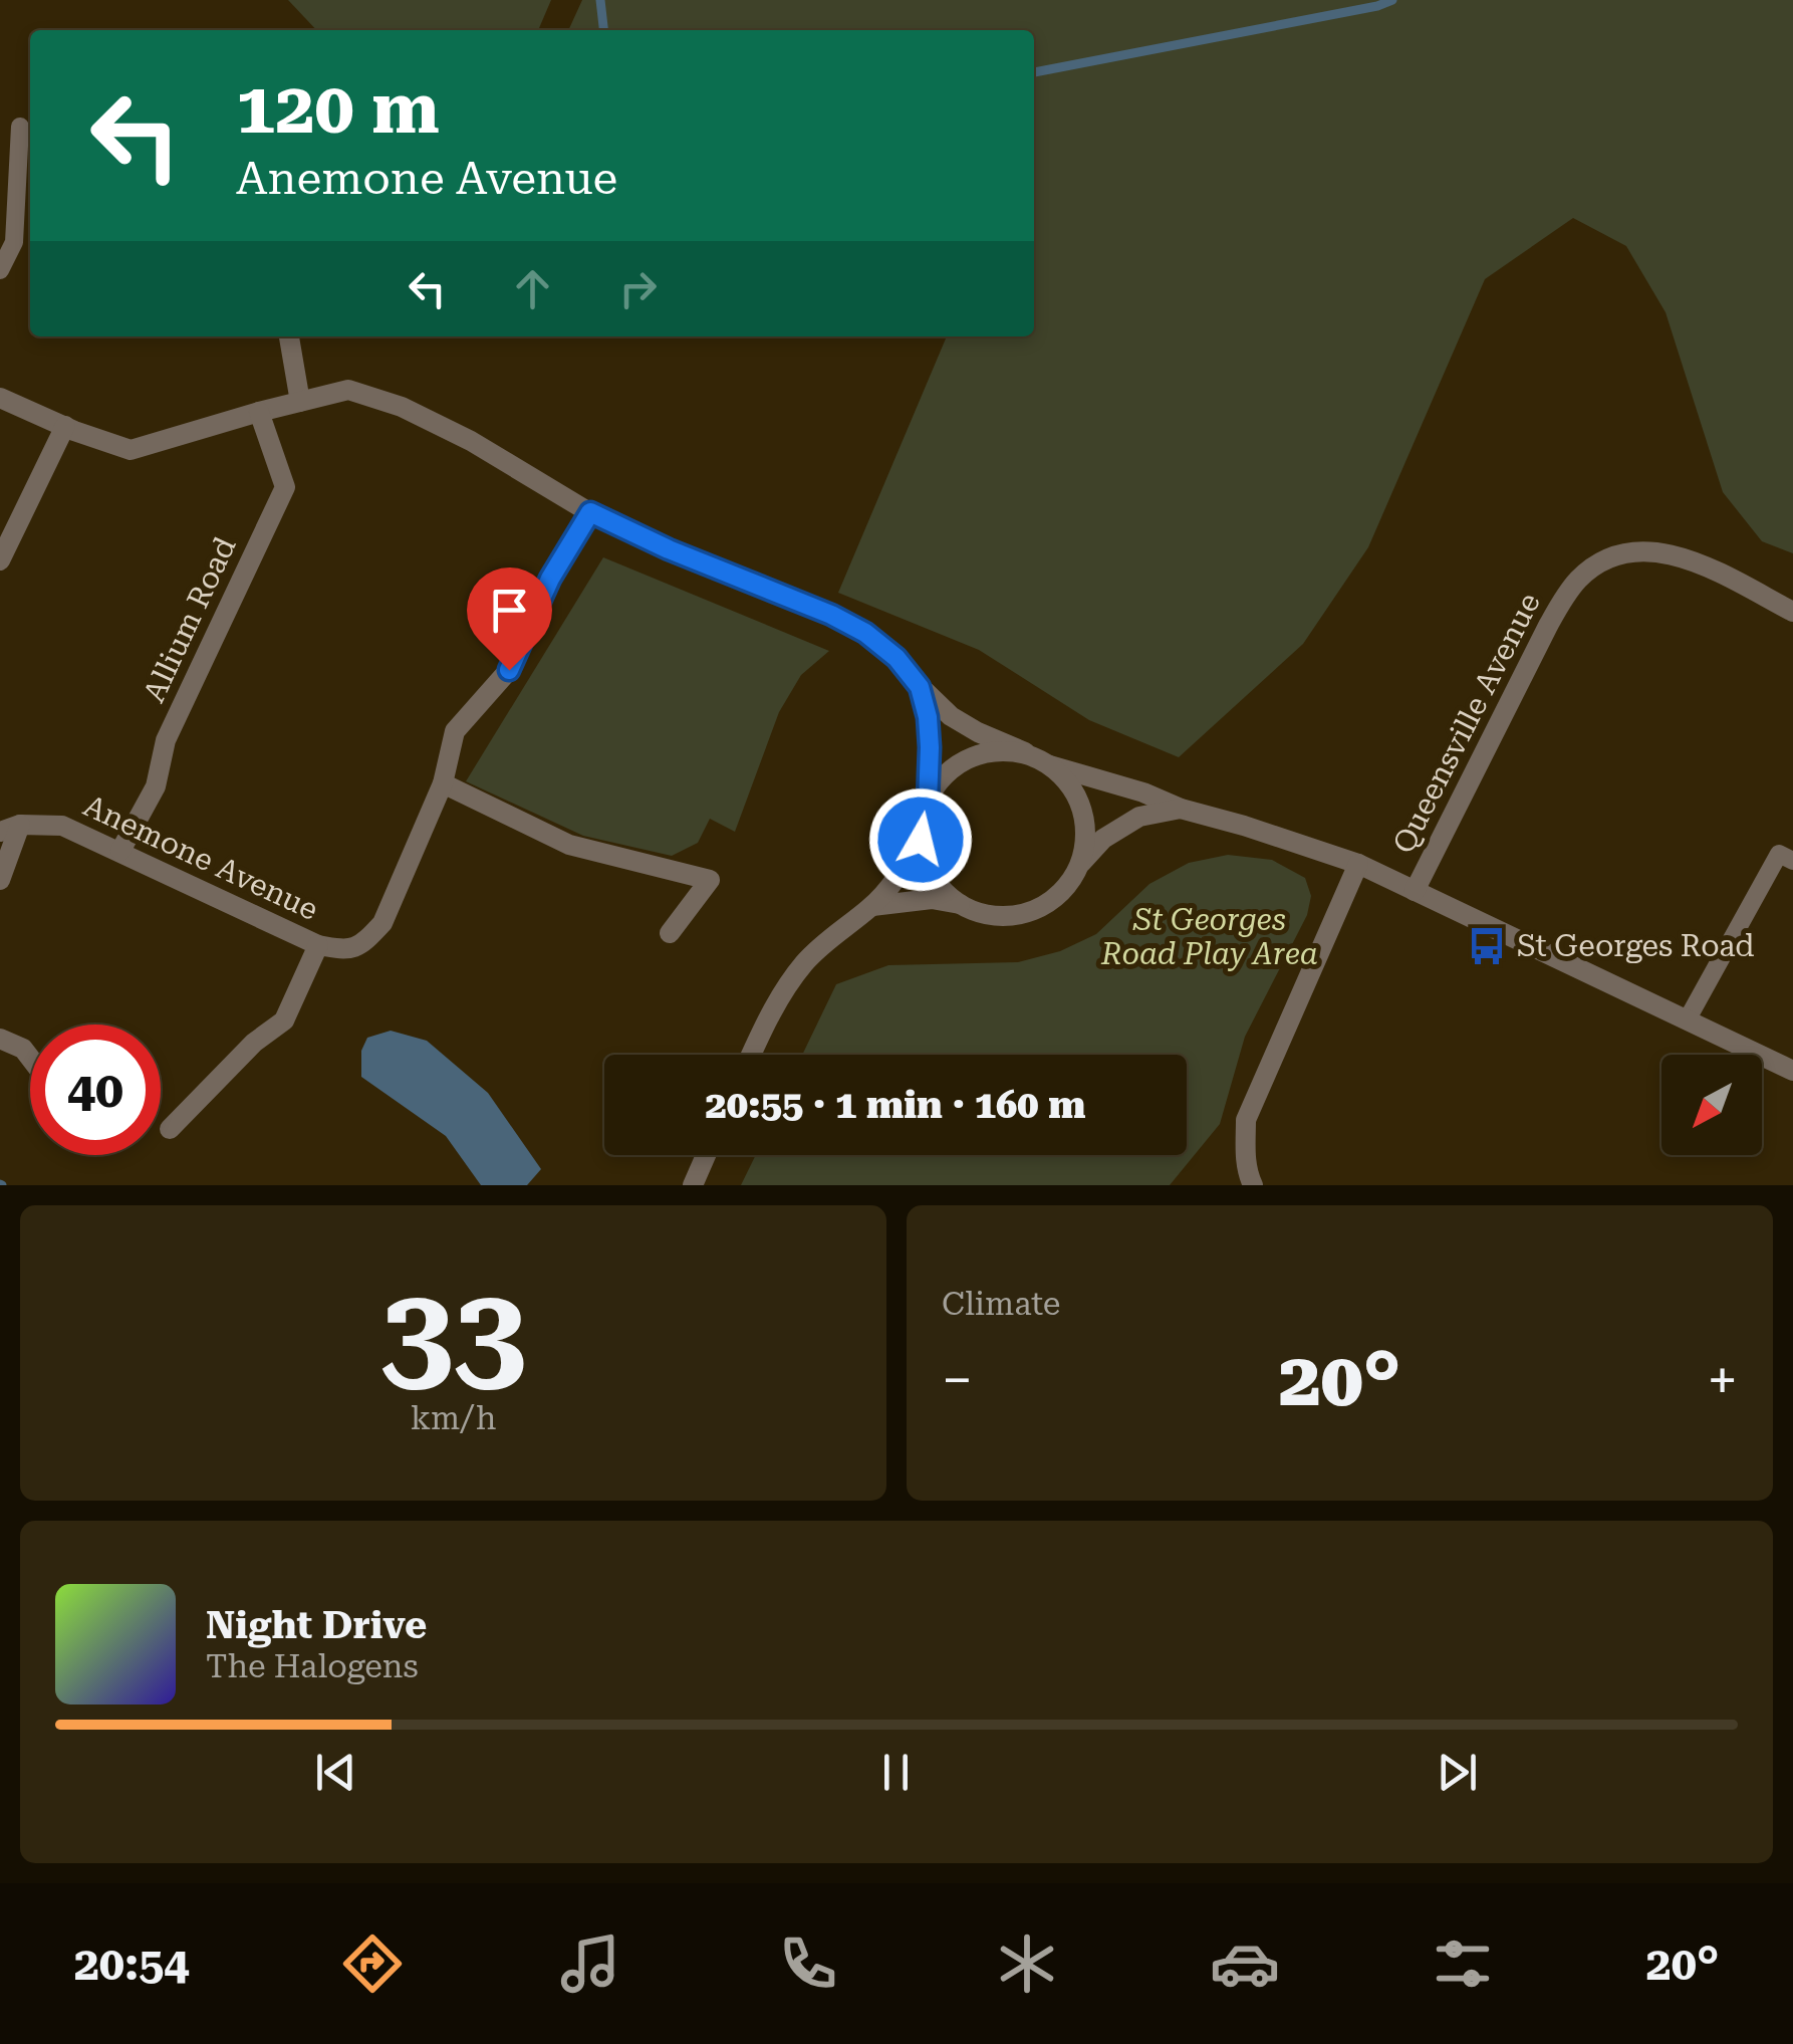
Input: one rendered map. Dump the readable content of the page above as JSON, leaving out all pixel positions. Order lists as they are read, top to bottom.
{
  "streets": {
    "street": ["Allium Road", "Queensville Avenue", "Anemone Avenue"]
  },
  "crossings": [
    ["Allium Road", "Anemone Avenue"]
  ],
  "parks": ["St Georges Road Play Area"],
  "places": {
    "bus stop": ["St Georges Road"]
  },
  "north": "bottom left",
  "page": {
    "turn": ["120 m", "Anemone Avenue"],
    "limit": "40",
    "trip": "20:55 · 1 min · 160 m",
    "tile": [
      ["33", "km/h"],
      "Climate"
    ],
    "heat": ["−", "20°", "+"],
    "song": ["Night Drive", "The Halogens"],
    "tabs": ["20:54", "20°"]
  }
}
